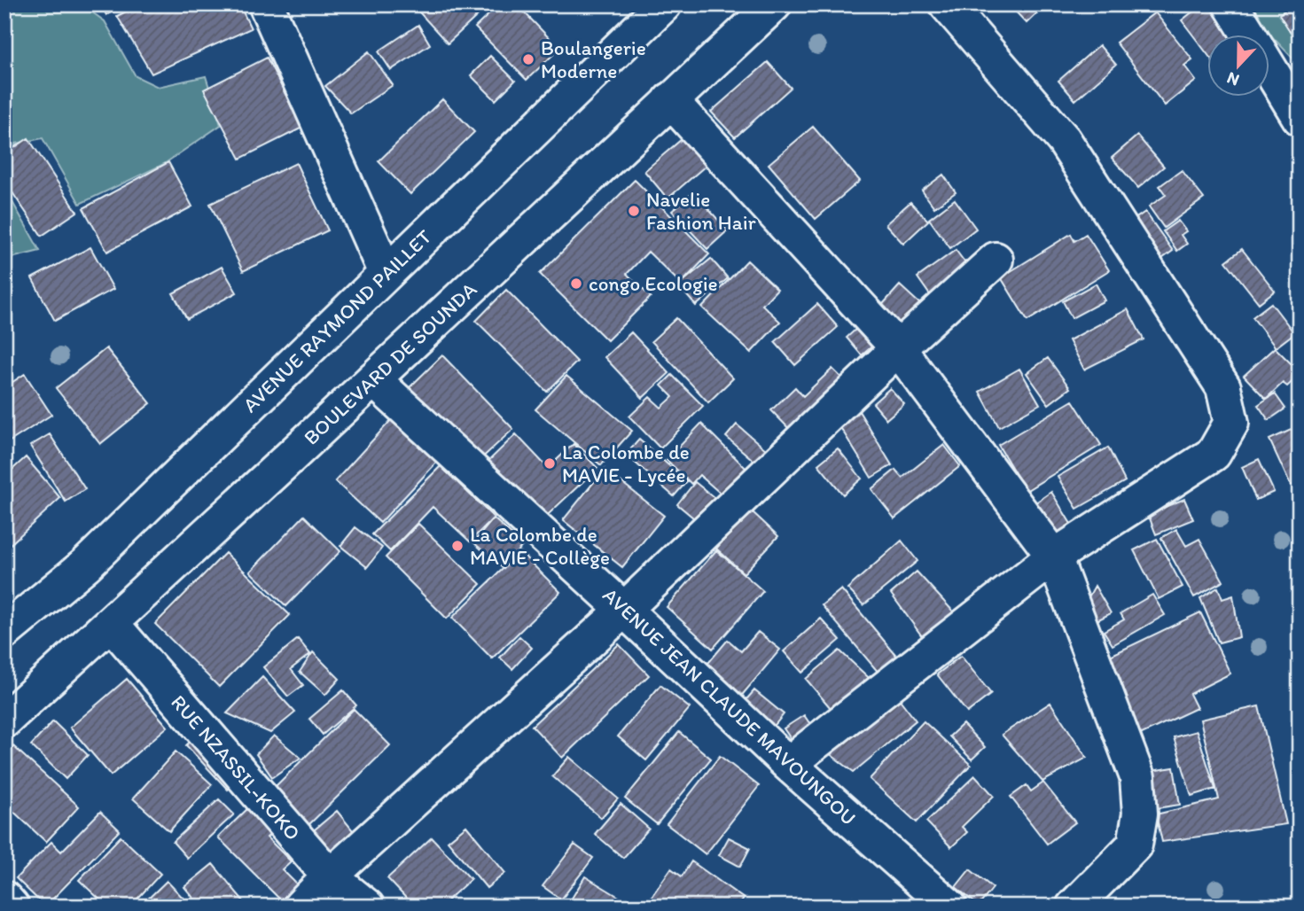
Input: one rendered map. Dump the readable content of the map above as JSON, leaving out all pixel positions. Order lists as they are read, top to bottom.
{
  "streets": {
    "street": [
      "AVENUE RAYMOND PAILLET",
      "BOULEVARD DE SOUNDA",
      "AVENUE JEAN CLAUDE MAVOUNGOU",
      "RUE NZASSIL-KOKO"
    ]
  },
  "crossings": [
    ["BOULEVARD DE SOUNDA", "AVENUE JEAN CLAUDE MAVOUNGOU"],
    ["BOULEVARD DE SOUNDA", "RUE NZASSIL-KOKO"]
  ],
  "places": [
    "Boulangerie Moderne",
    "Navelie Fashion Hair",
    "congo Ecologie",
    "La Colombe de MAVIE - Lycée",
    "La Colombe de MAVIE - Collège"
  ],
  "north": "bottom"
}
